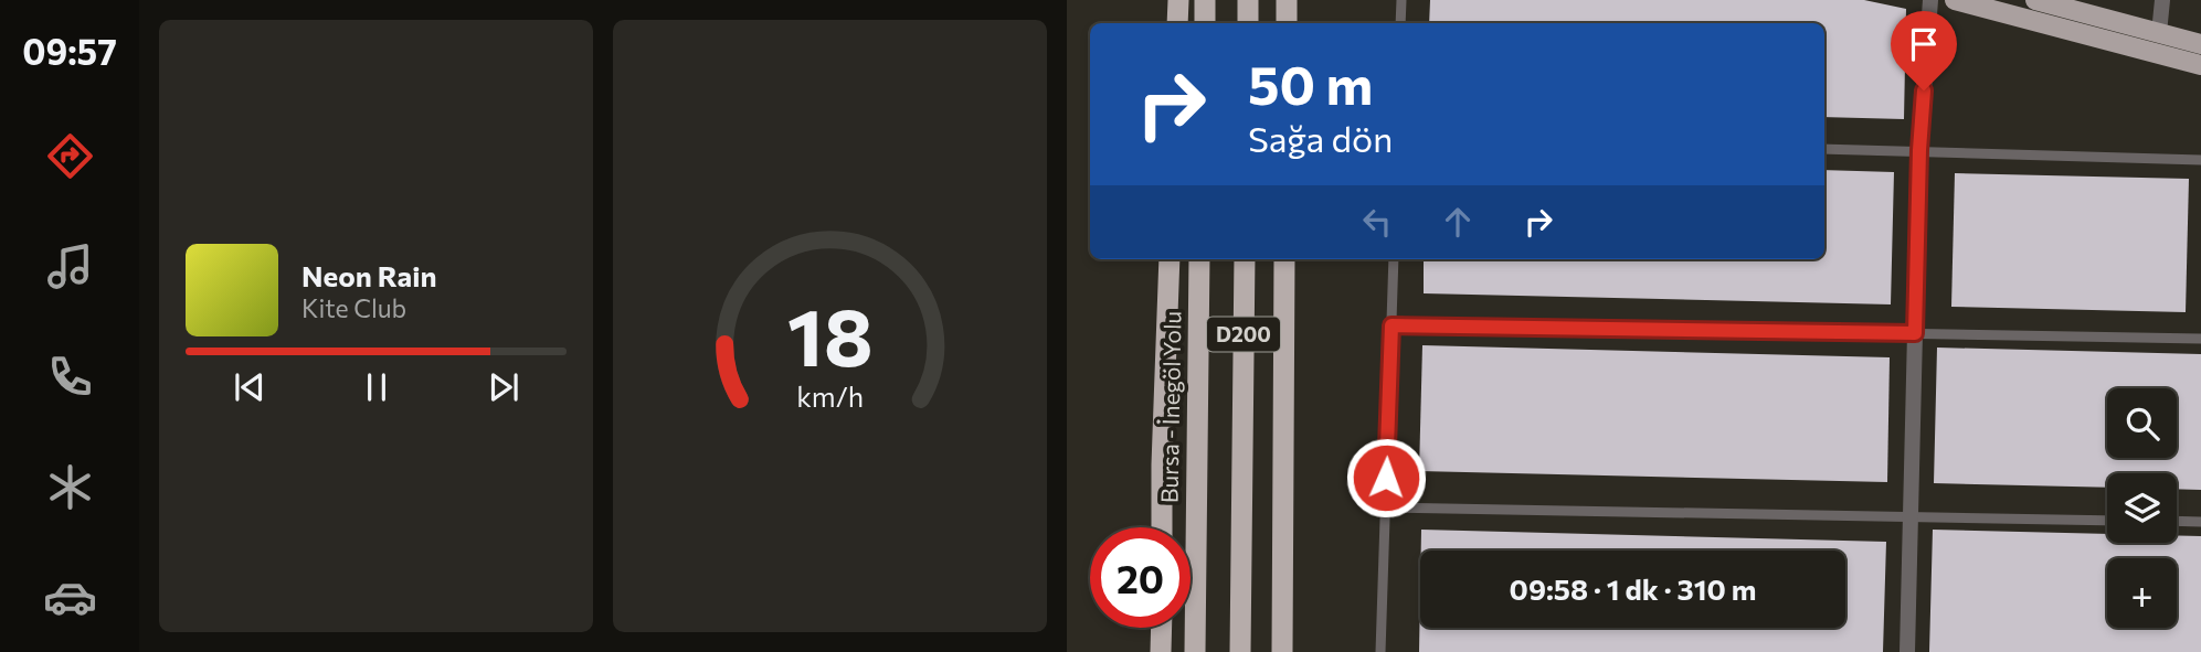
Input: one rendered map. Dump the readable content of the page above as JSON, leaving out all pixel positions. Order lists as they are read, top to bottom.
{
  "streets": {
    "highway": ["D200", "Bursa - İnegöl Yolu"]
  },
  "page": {
    "tabs": "09:57",
    "turn": ["50 m", "Sağa dön"],
    "song": ["Neon Rain", "Kite Club"],
    "map_buttons": "+",
    "limit": "20",
    "trip": "09:58 · 1 dk · 310 m",
    "gauge": ["18", "km/h"]
  }
}
